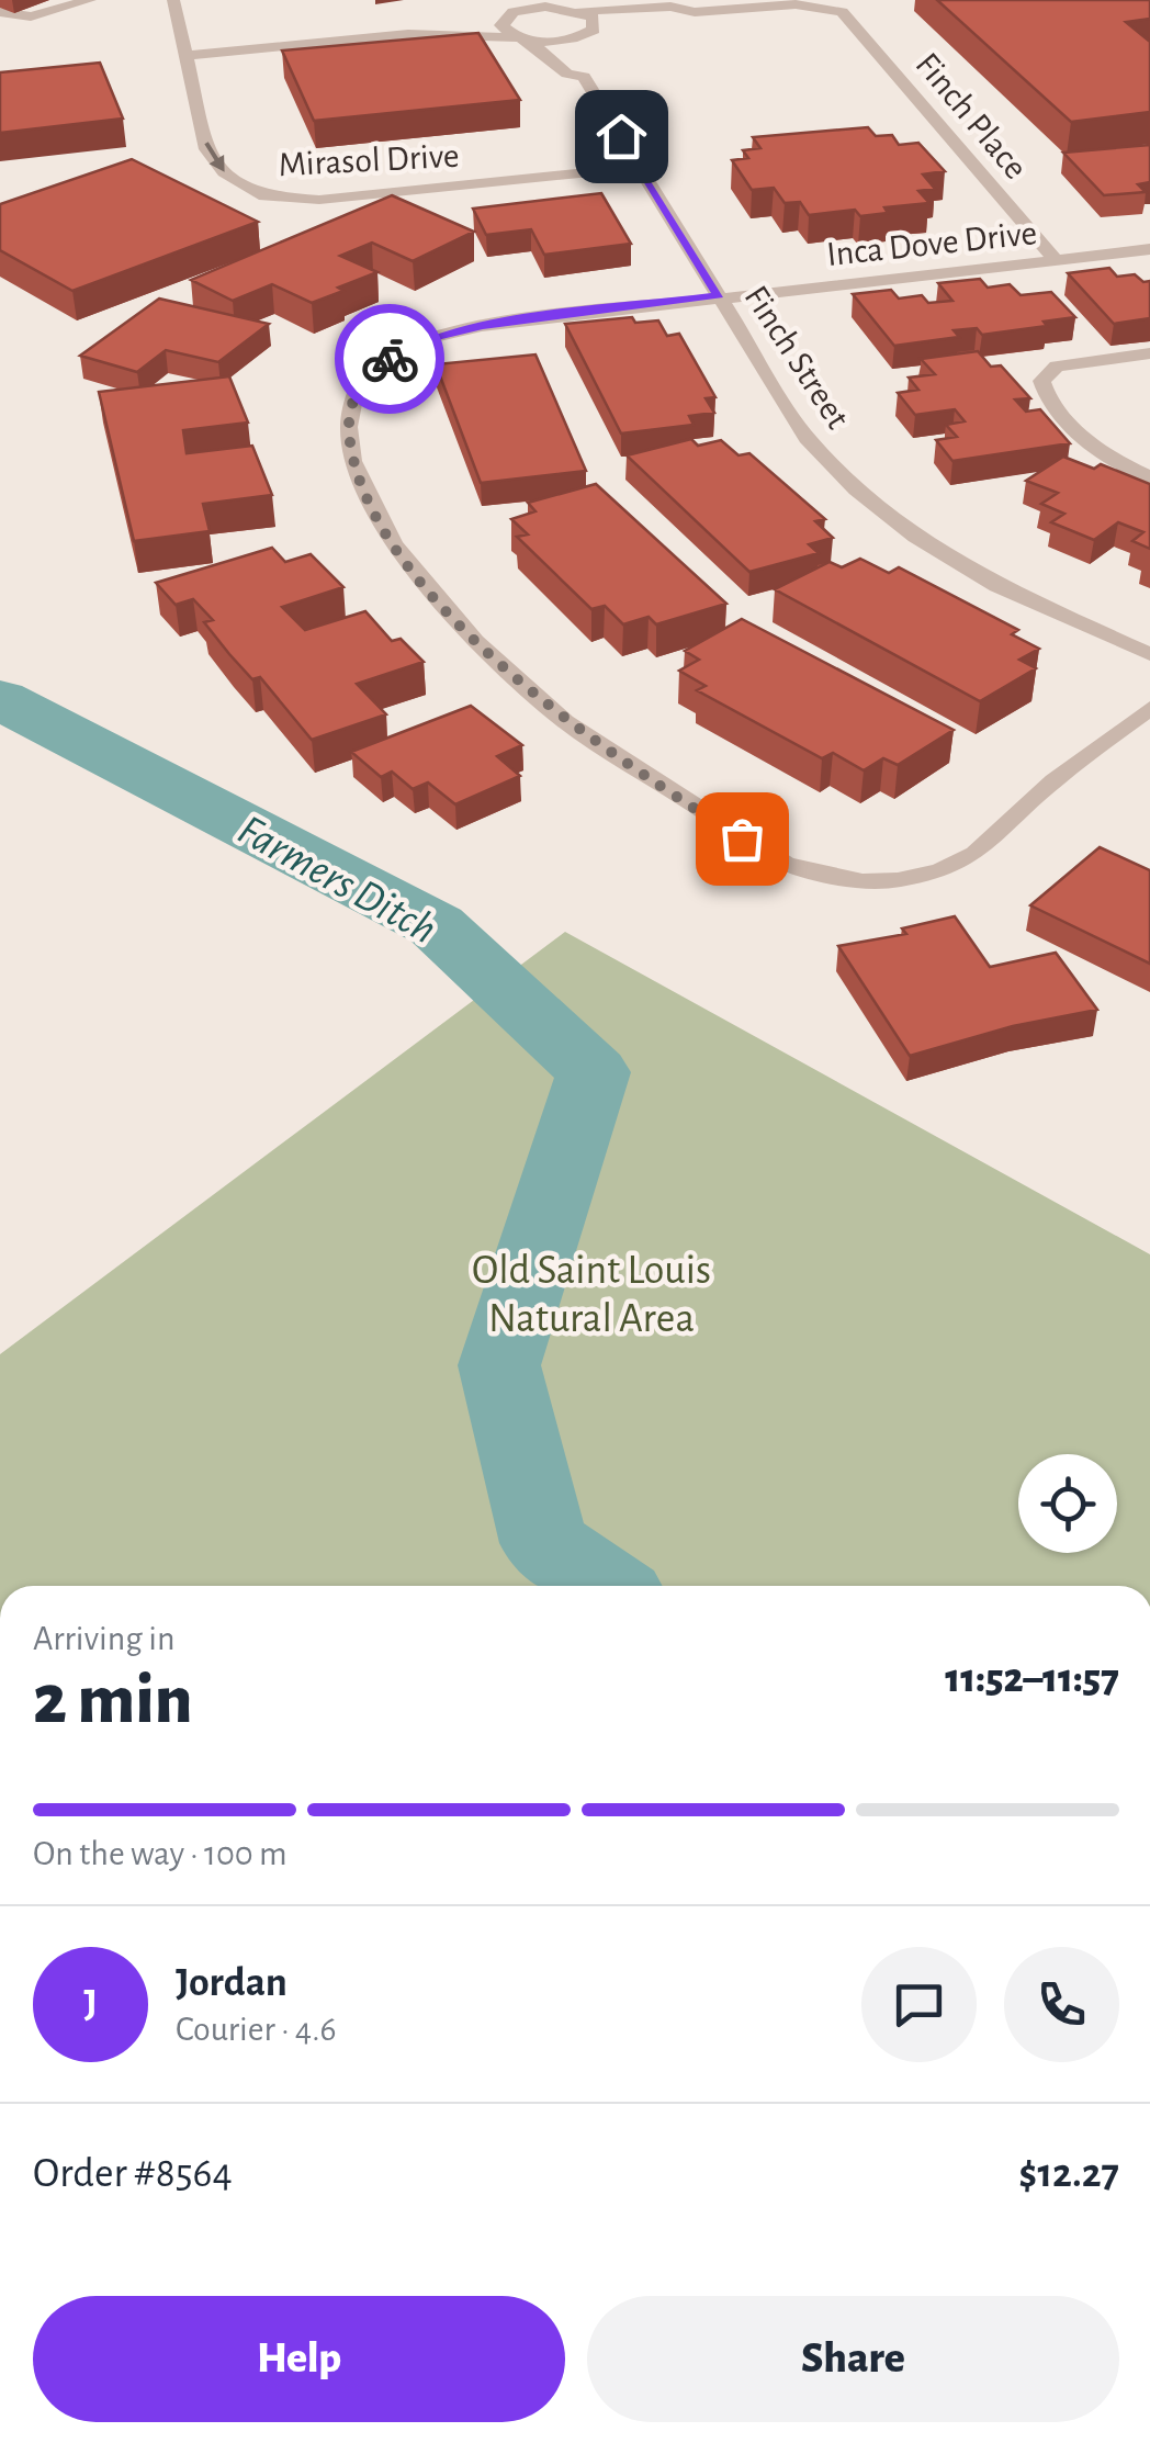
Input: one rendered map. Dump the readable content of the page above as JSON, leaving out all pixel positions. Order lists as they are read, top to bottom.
{
  "streets": {
    "street": [
      "Finch Place",
      "Mirasol Drive",
      "Inca Dove Drive",
      "Finch Street"
    ]
  },
  "crossings": [
    ["Finch Place", "Inca Dove Drive"],
    ["Finch Place", "Finch Street"],
    ["Mirasol Drive", "Finch Street"],
    ["Inca Dove Drive", "Finch Street"]
  ],
  "water": ["Farmers Ditch"],
  "parks": ["Old Saint Louis Natural Area"],
  "page": {
    "heading": ["2 min", "Arriving in", "11:52–11:57"],
    "panel": [
      "Jordan",
      "Courier · 4.6",
      "Order #8564",
      "$12.27"
    ],
    "bar": "On the way · 100 m",
    "round": "J",
    "buttons": ["Help", "Share"]
  }
}
